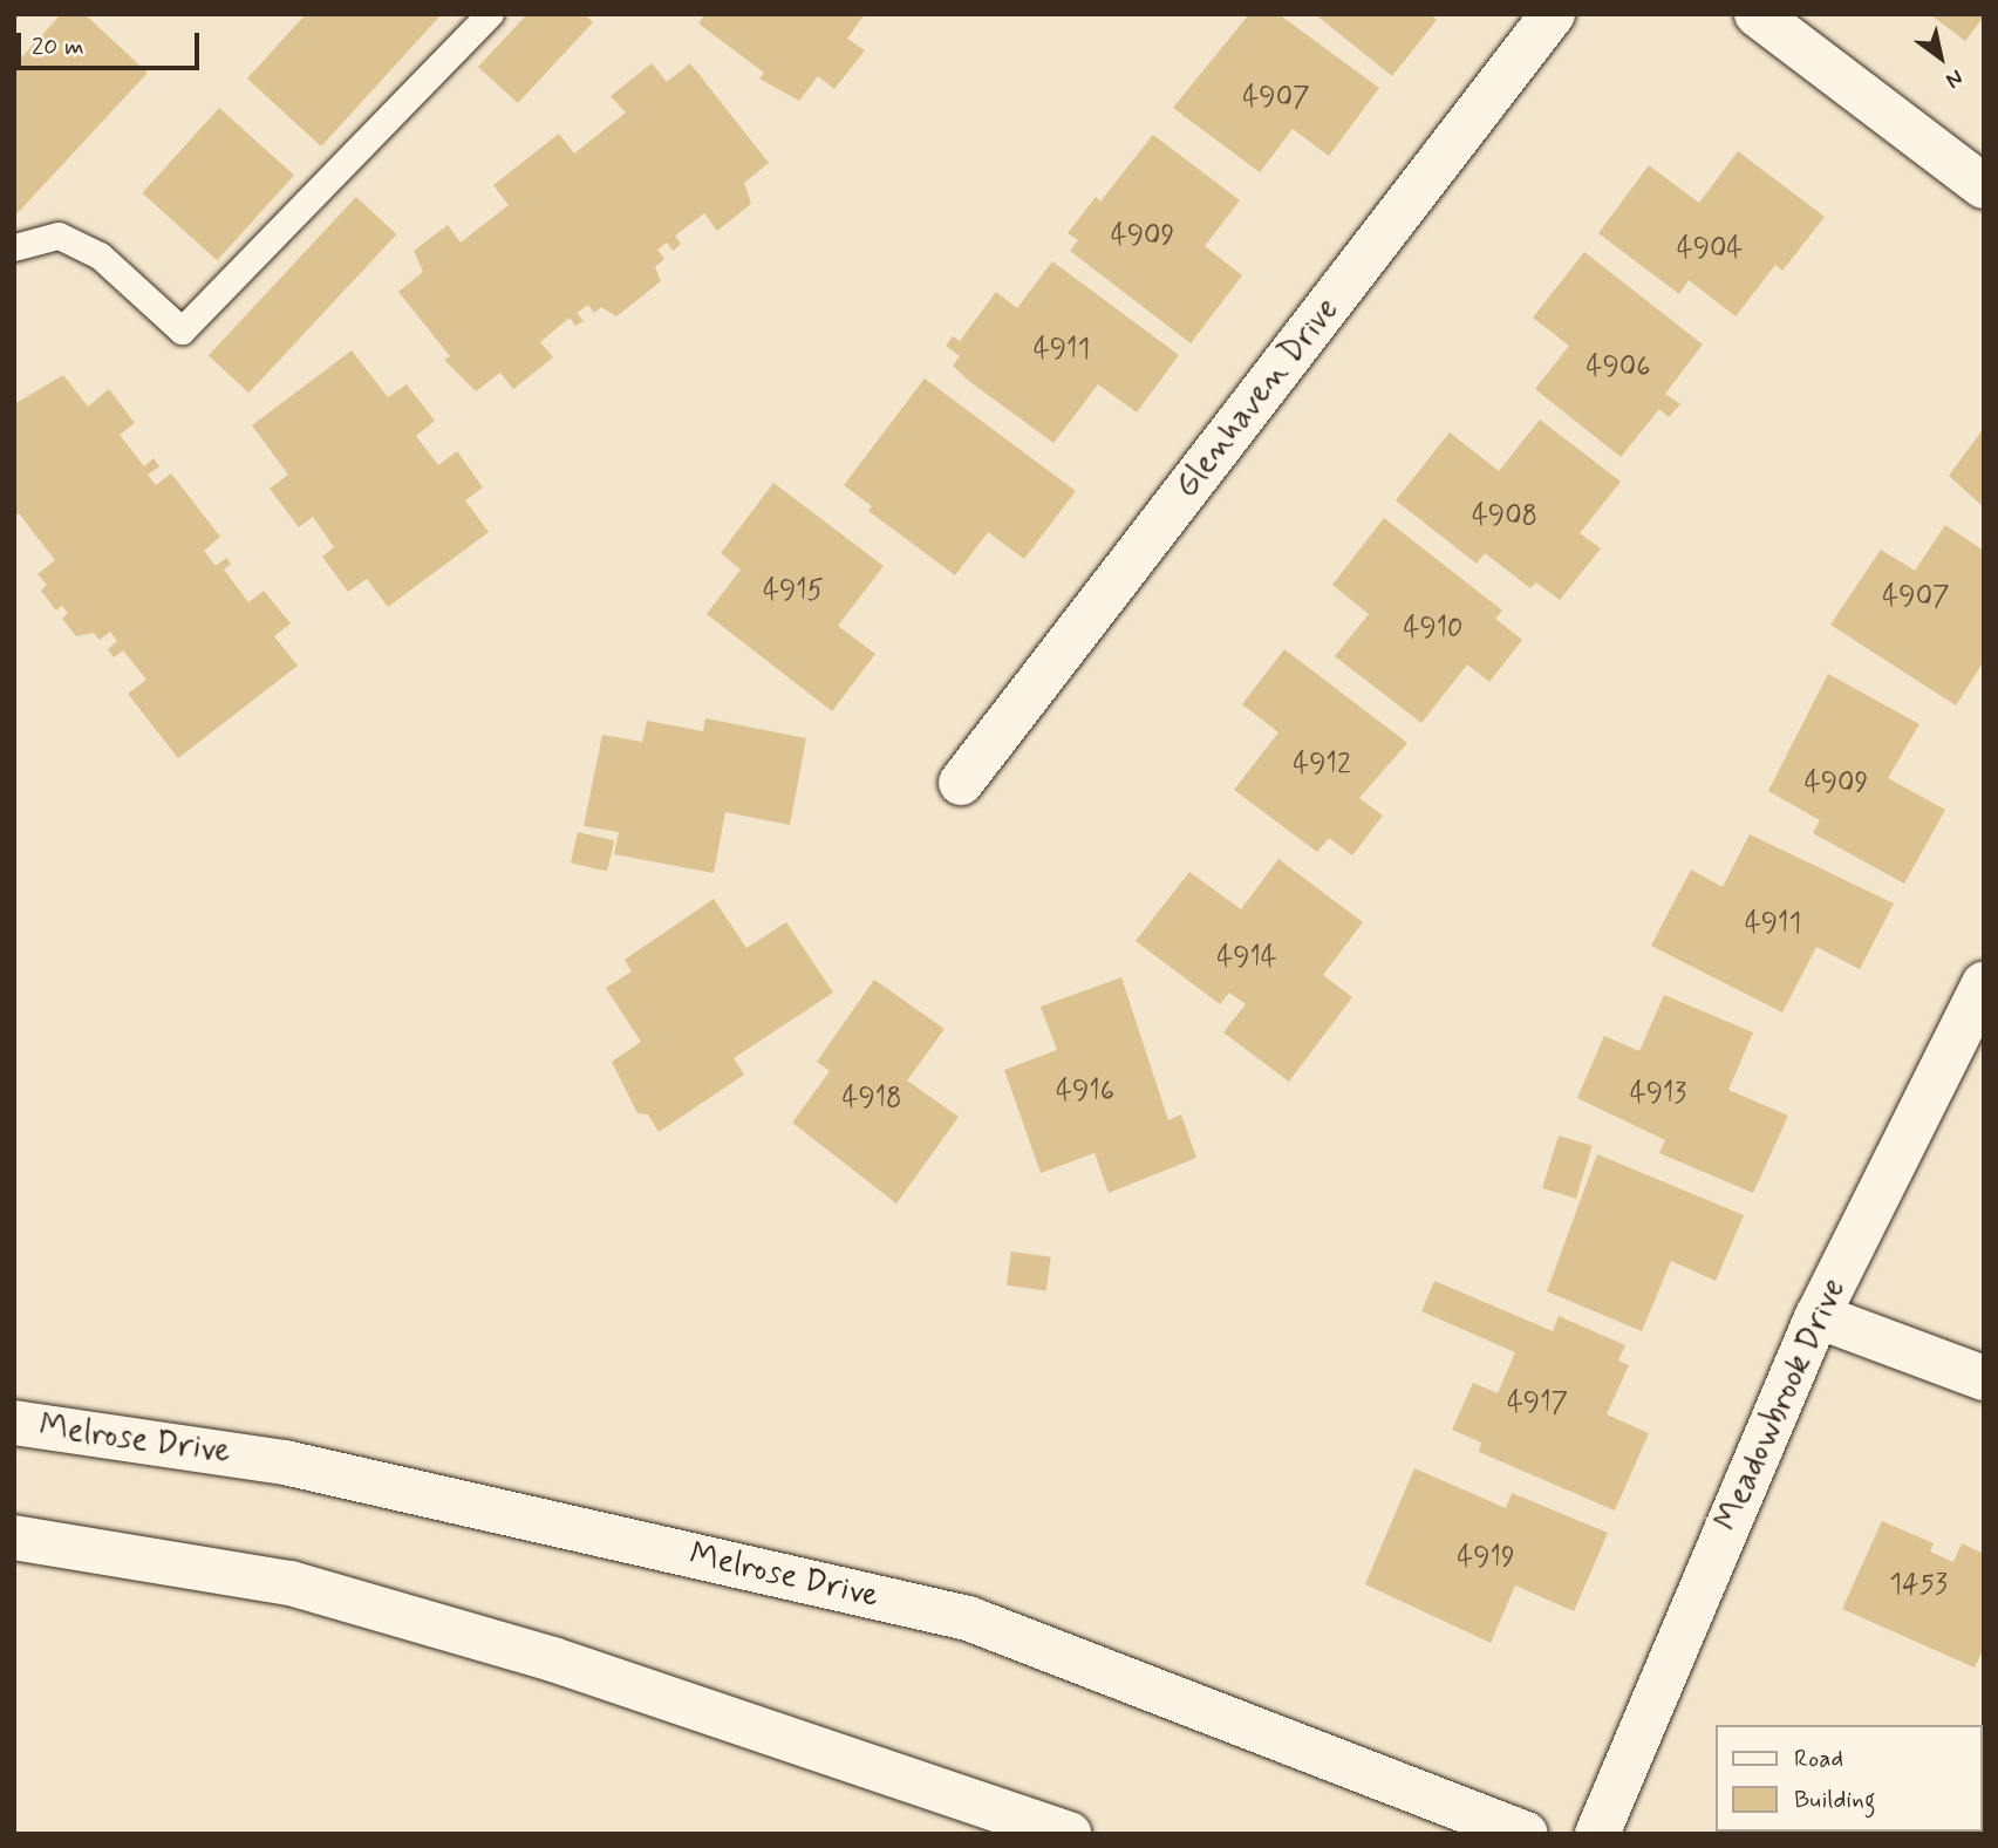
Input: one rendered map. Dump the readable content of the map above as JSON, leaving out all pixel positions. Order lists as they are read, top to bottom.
{
  "streets": {
    "main road": ["Glenhaven Drive", "Meadowbrook Drive", "Melrose Drive"]
  },
  "house_numbers": [
    "4907",
    "4909",
    "4904",
    "4911",
    "4906",
    "4908",
    "4915",
    "4907",
    "4910",
    "4912",
    "4909",
    "4911",
    "4914",
    "4916",
    "4913",
    "4918",
    "4917",
    "4919",
    "1453"
  ],
  "legend": ["Road", "Building"],
  "scale_bar": "20 m",
  "north": "bottom right"
}
